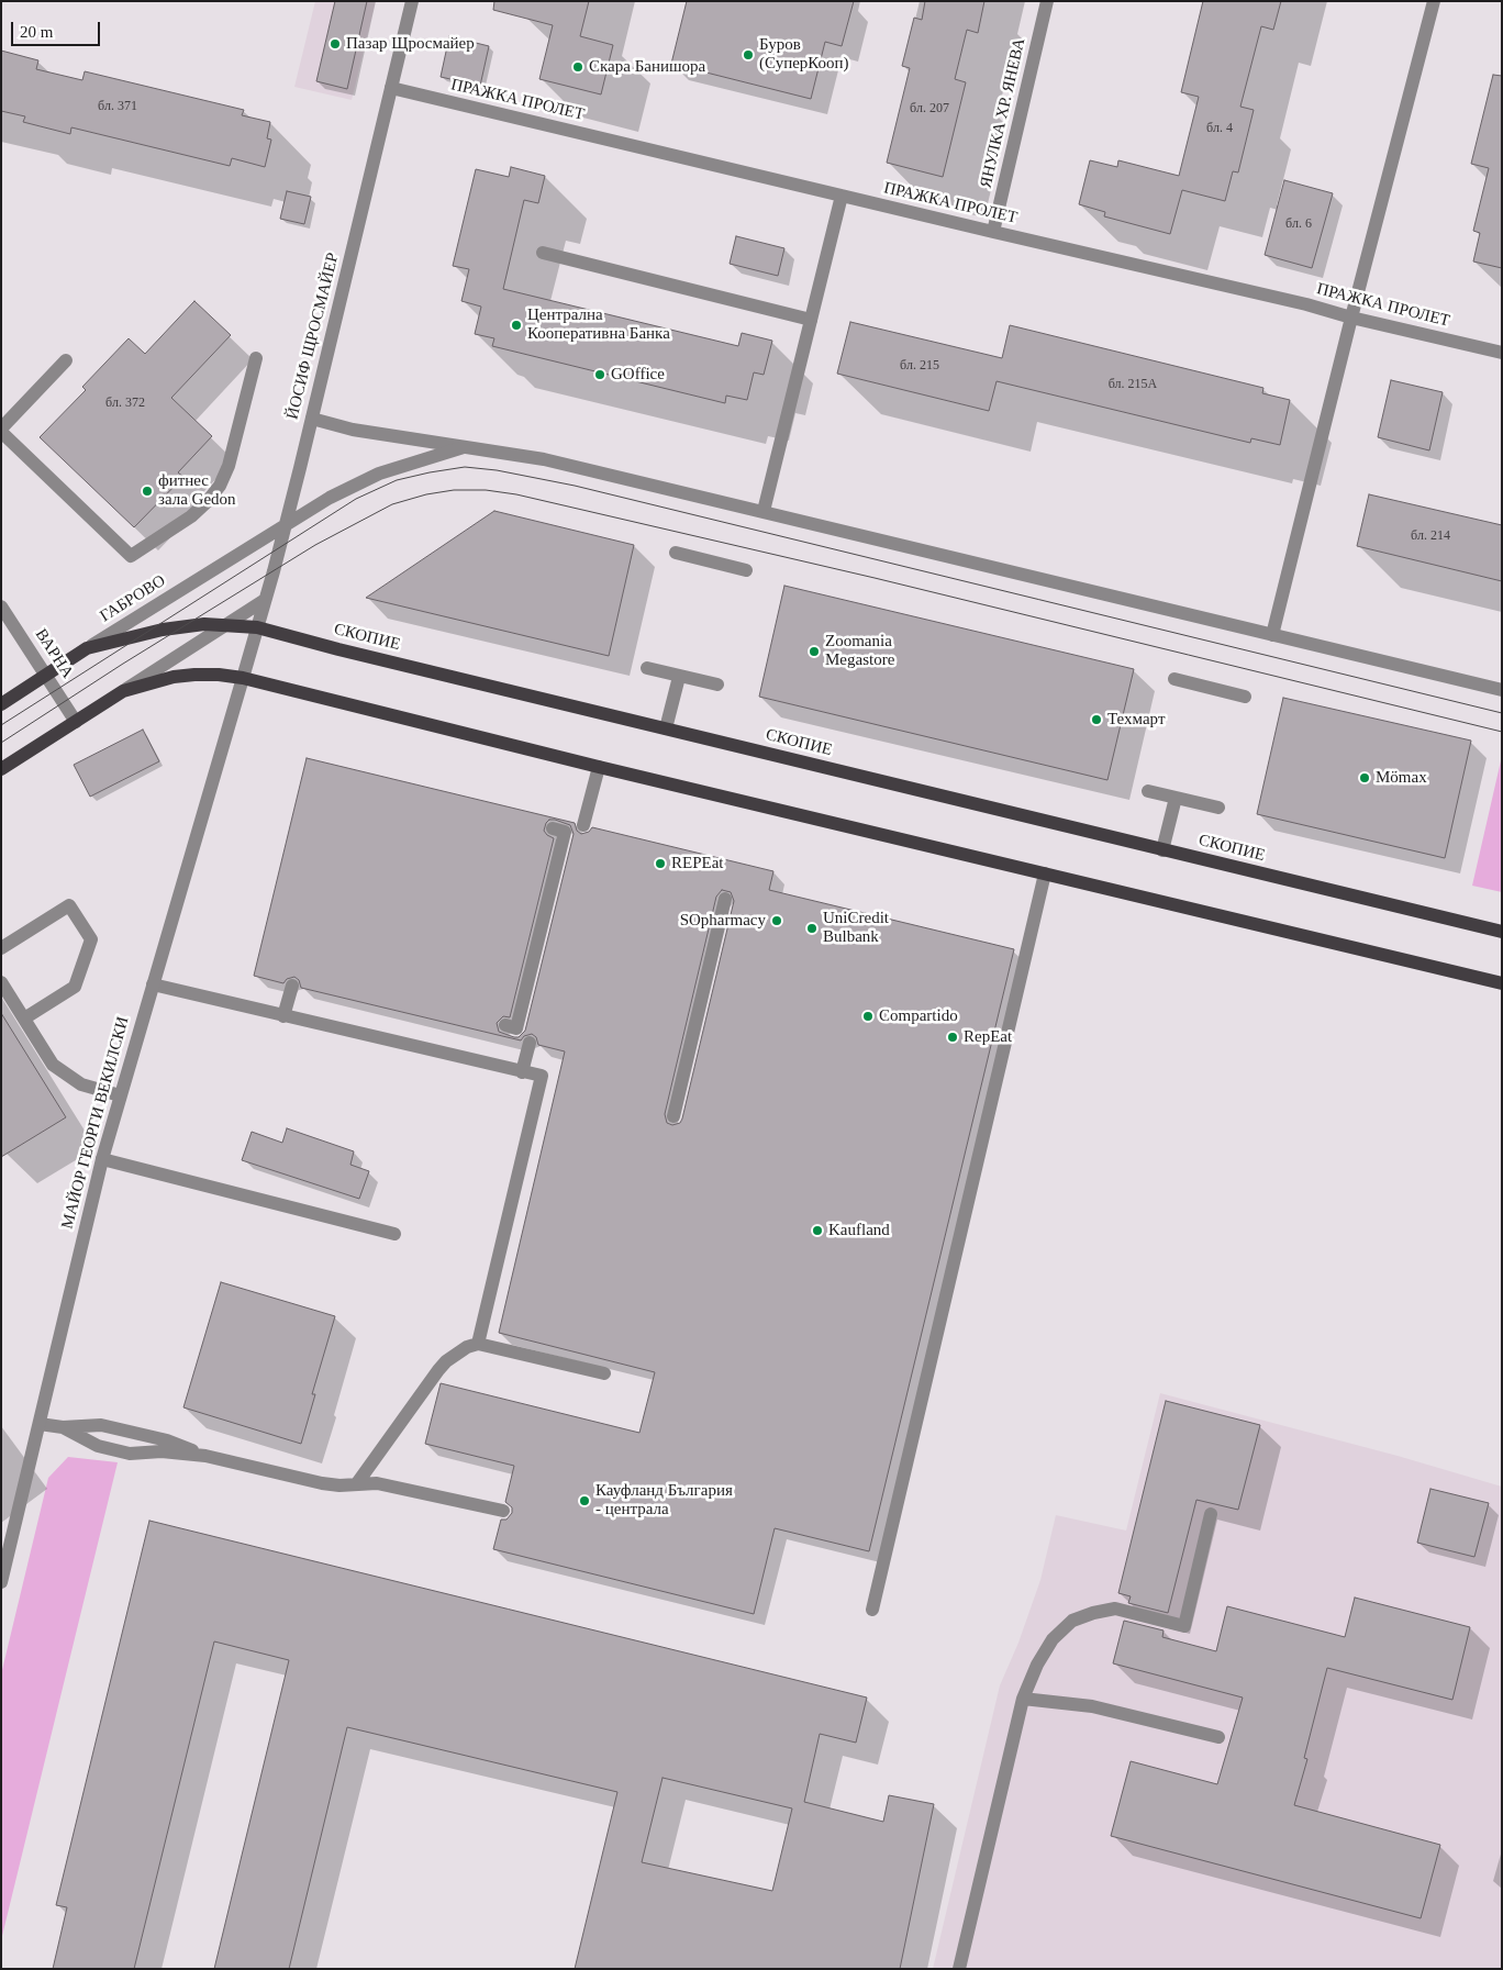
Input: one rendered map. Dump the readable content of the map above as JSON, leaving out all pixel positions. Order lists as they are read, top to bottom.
{
  "streets": {
    "main road": ["ГАБРОВО", "СКОПИЕ"],
    "street": [
      "ПРАЖКА ПРОЛЕТ",
      "ЯНУЛКА ХР. ЯНЕВА",
      "ЙОСИФ ЩРОСМАЙЕР",
      "ВАРНА",
      "МАЙОР ГЕОРГИ ВЕКИЛСКИ"
    ]
  },
  "crossings": [
    ["ПРАЖКА ПРОЛЕТ", "ЯНУЛКА ХР. ЯНЕВА"],
    ["ПРАЖКА ПРОЛЕТ", "ЙОСИФ ЩРОСМАЙЕР"],
    ["ЙОСИФ ЩРОСМАЙЕР", "ГАБРОВО"],
    ["ЙОСИФ ЩРОСМАЙЕР", "СКОПИЕ"],
    ["ЙОСИФ ЩРОСМАЙЕР", "МАЙОР ГЕОРГИ ВЕКИЛСКИ"],
    ["ГАБРОВО", "СКОПИЕ"],
    ["ГАБРОВО", "ВАРНА"]
  ],
  "places": [
    "Пазар Щросмайер",
    "Буров (СуперКооп)",
    "Скара Банишора",
    "Централна Кооперативна Банка",
    "GOffice",
    "фитнес зала Gedon",
    "Zoomania Megastore",
    "Техмарт",
    "Mömax",
    "REPEat",
    "SOpharmacy",
    "UniCredit Bulbank",
    "Compartido",
    "RepEat",
    "Kaufland",
    "Кауфланд България - централа"
  ],
  "house_numbers": [
    "бл. 371",
    "бл. 207",
    "бл. 4",
    "бл. 6",
    "бл. 215",
    "бл. 215А",
    "бл. 372",
    "бл. 214"
  ],
  "scale_bar": "20 m"
}
